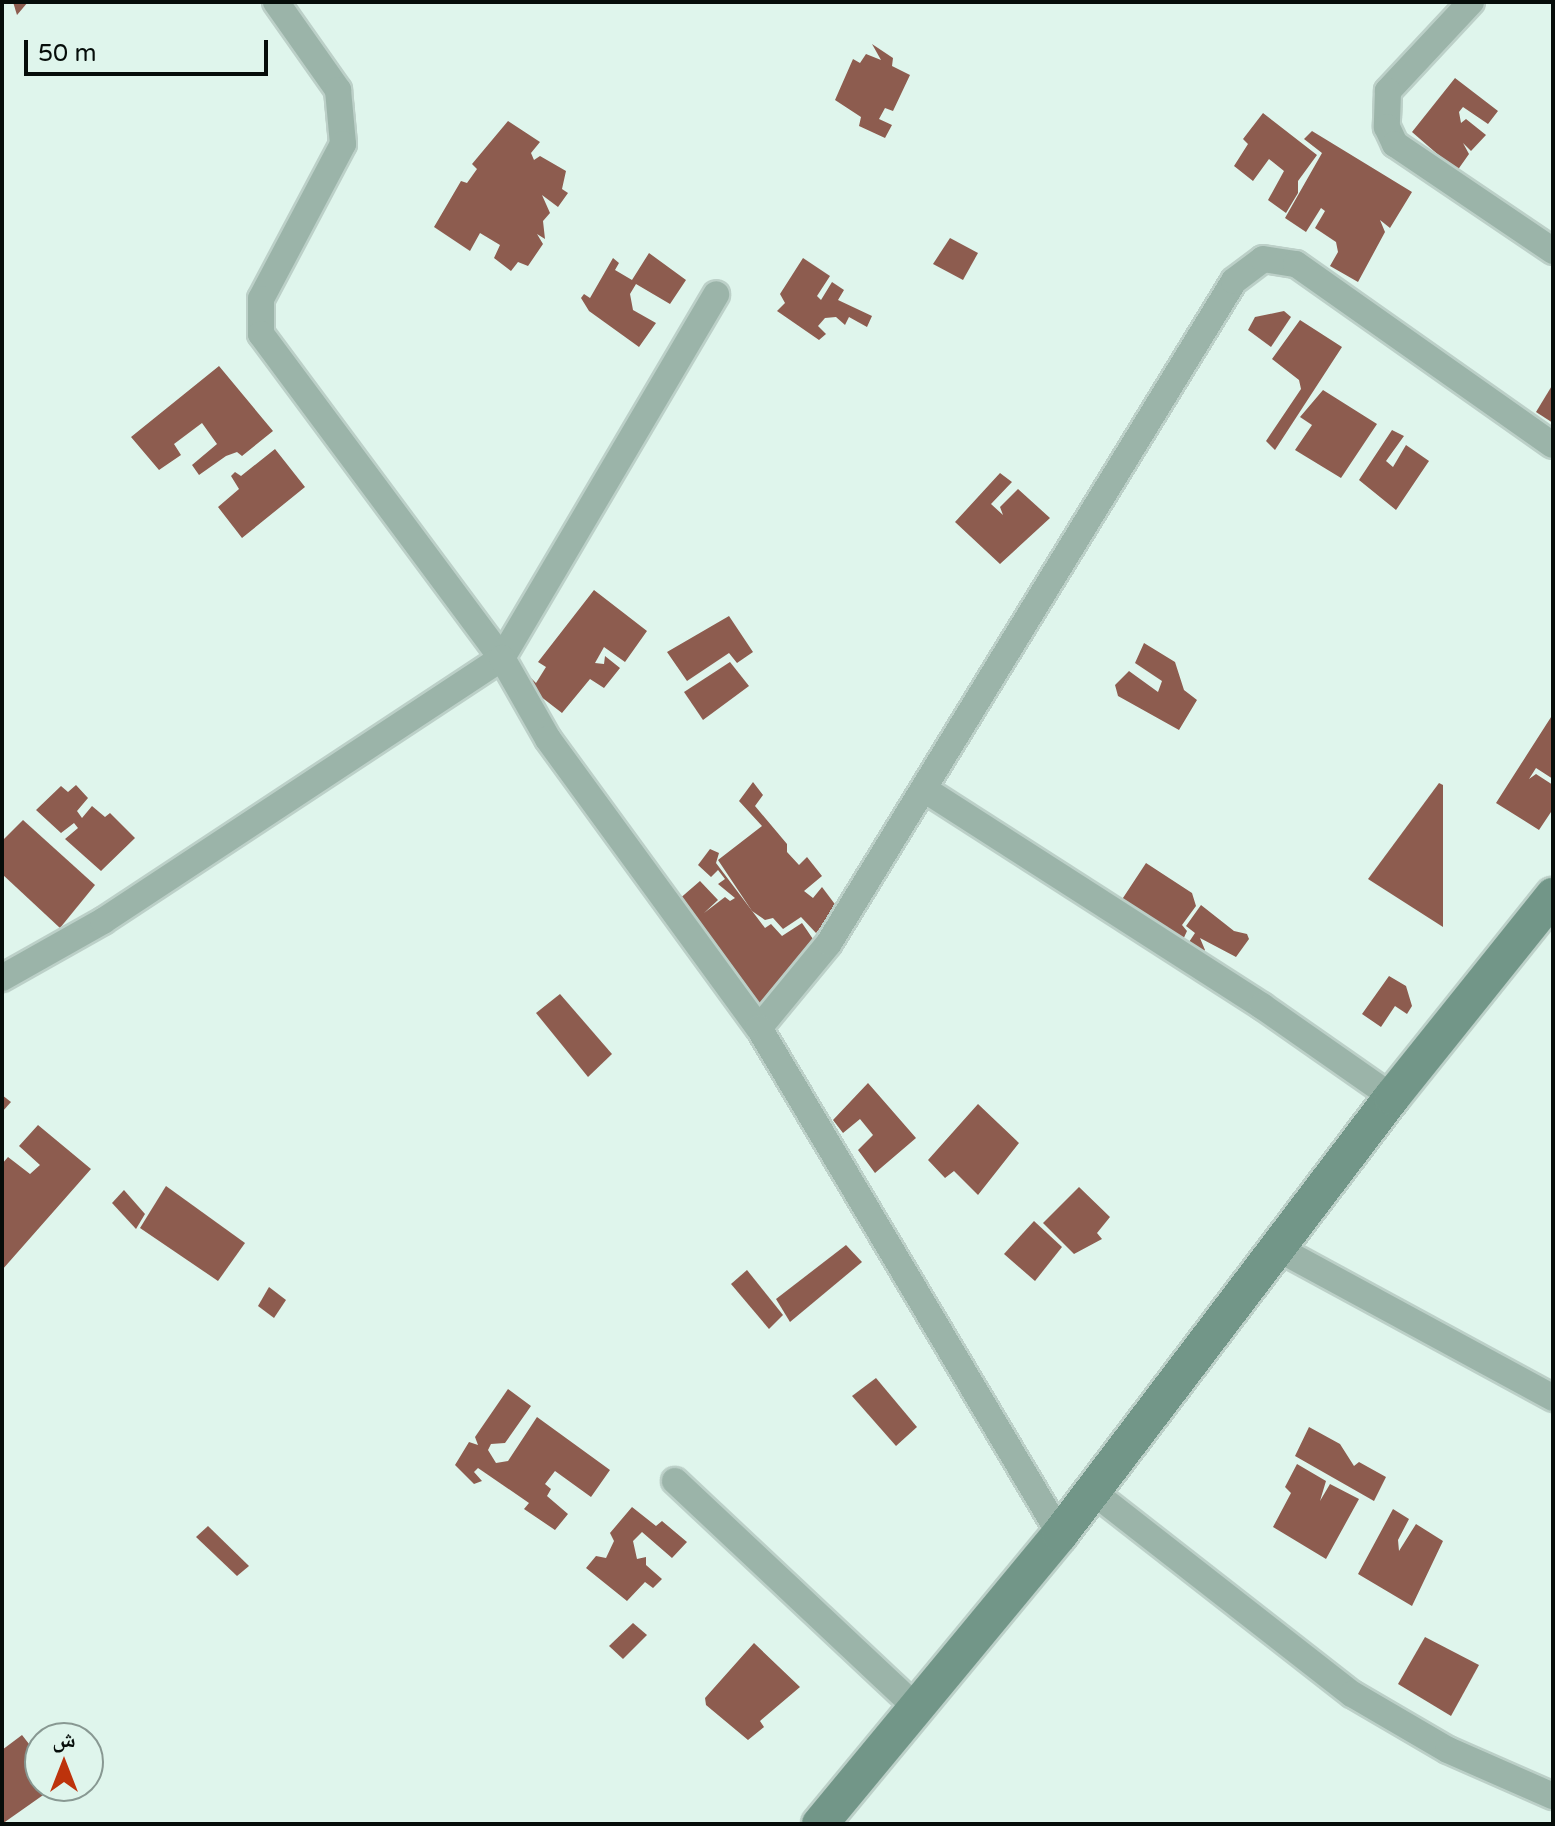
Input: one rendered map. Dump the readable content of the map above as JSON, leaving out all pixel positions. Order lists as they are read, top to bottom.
{
  "scale_bar": "50 m",
  "north": "top"
}
